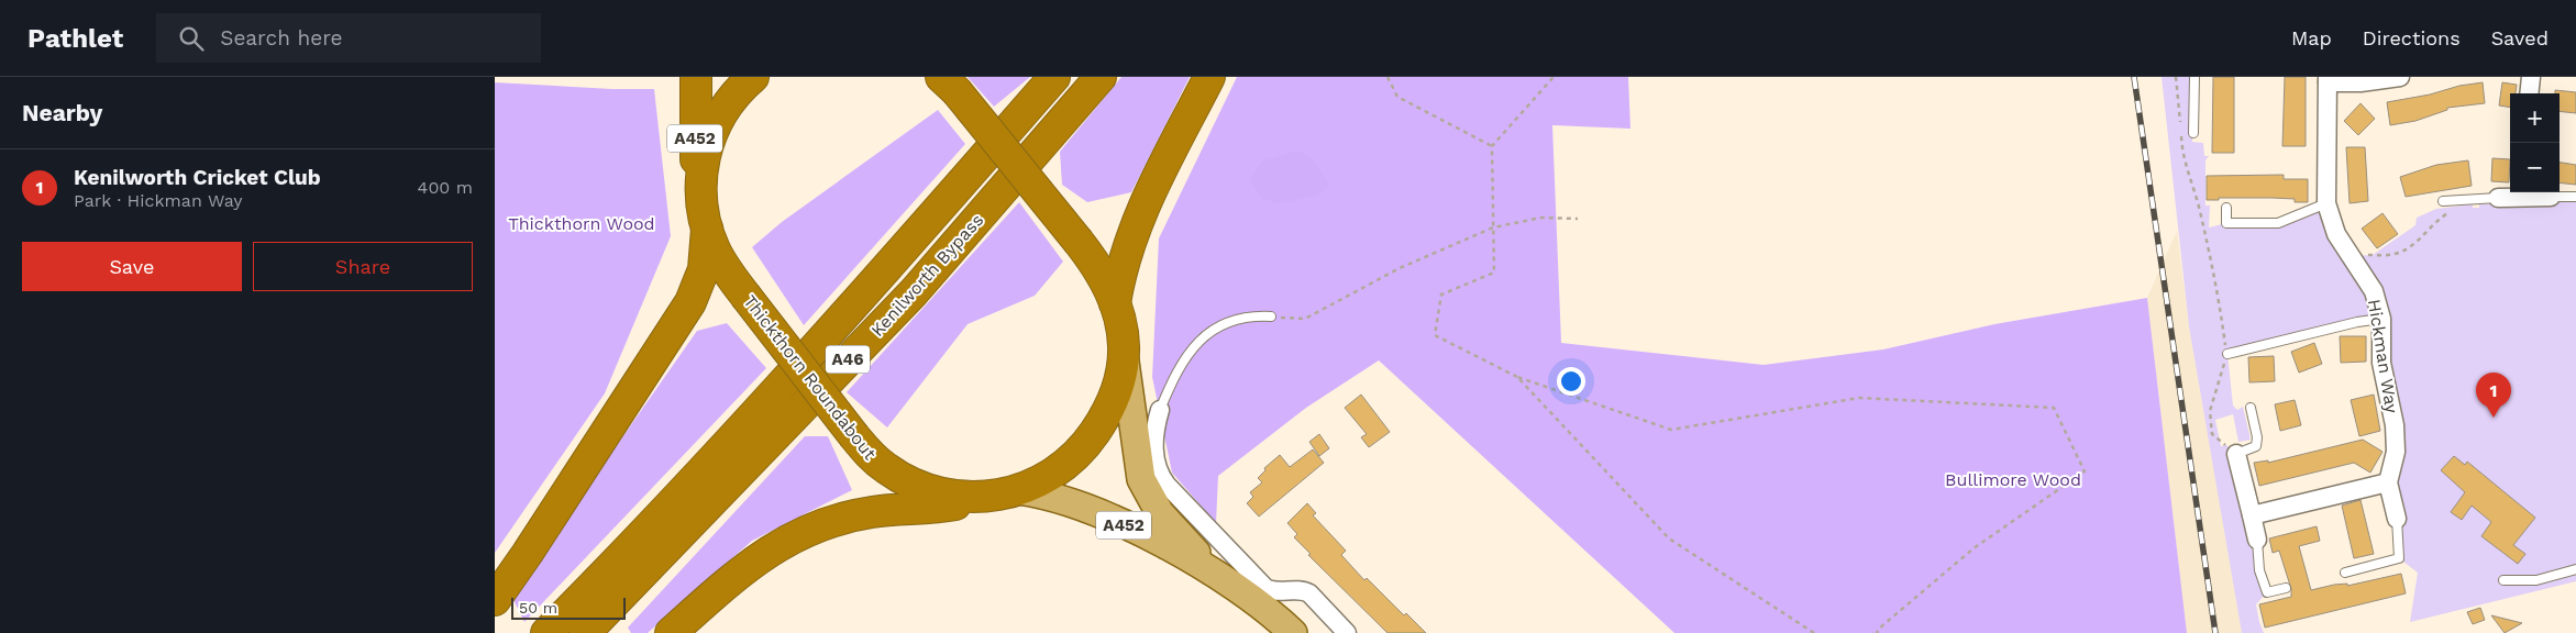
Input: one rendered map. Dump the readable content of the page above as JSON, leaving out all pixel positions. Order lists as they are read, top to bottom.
{
  "streets": {
    "highway": [
      "A452",
      "Kenilworth Bypass",
      "A46",
      "Thickthorn Roundabout"
    ],
    "street": ["Hickman Way"]
  },
  "crossings": [
    ["A452", "Thickthorn Roundabout"]
  ],
  "parks": ["Thickthorn Wood", "Bullimore Wood"],
  "scale_bar": "50 m",
  "page": {
    "header": "Pathlet",
    "search": "Search here",
    "nav": ["Map", "Directions", "Saved"],
    "heading": "Nearby",
    "map_buttons": ["+", "−"],
    "list": [
      {
        "mark": "1",
        "name": "Kenilworth Cricket Club",
        "note": "Park · Hickman Way",
        "value": "400 m"
      }
    ],
    "buttons": ["Save", "Share"],
    "pins": "1",
    "scale": "50 m"
  }
}
